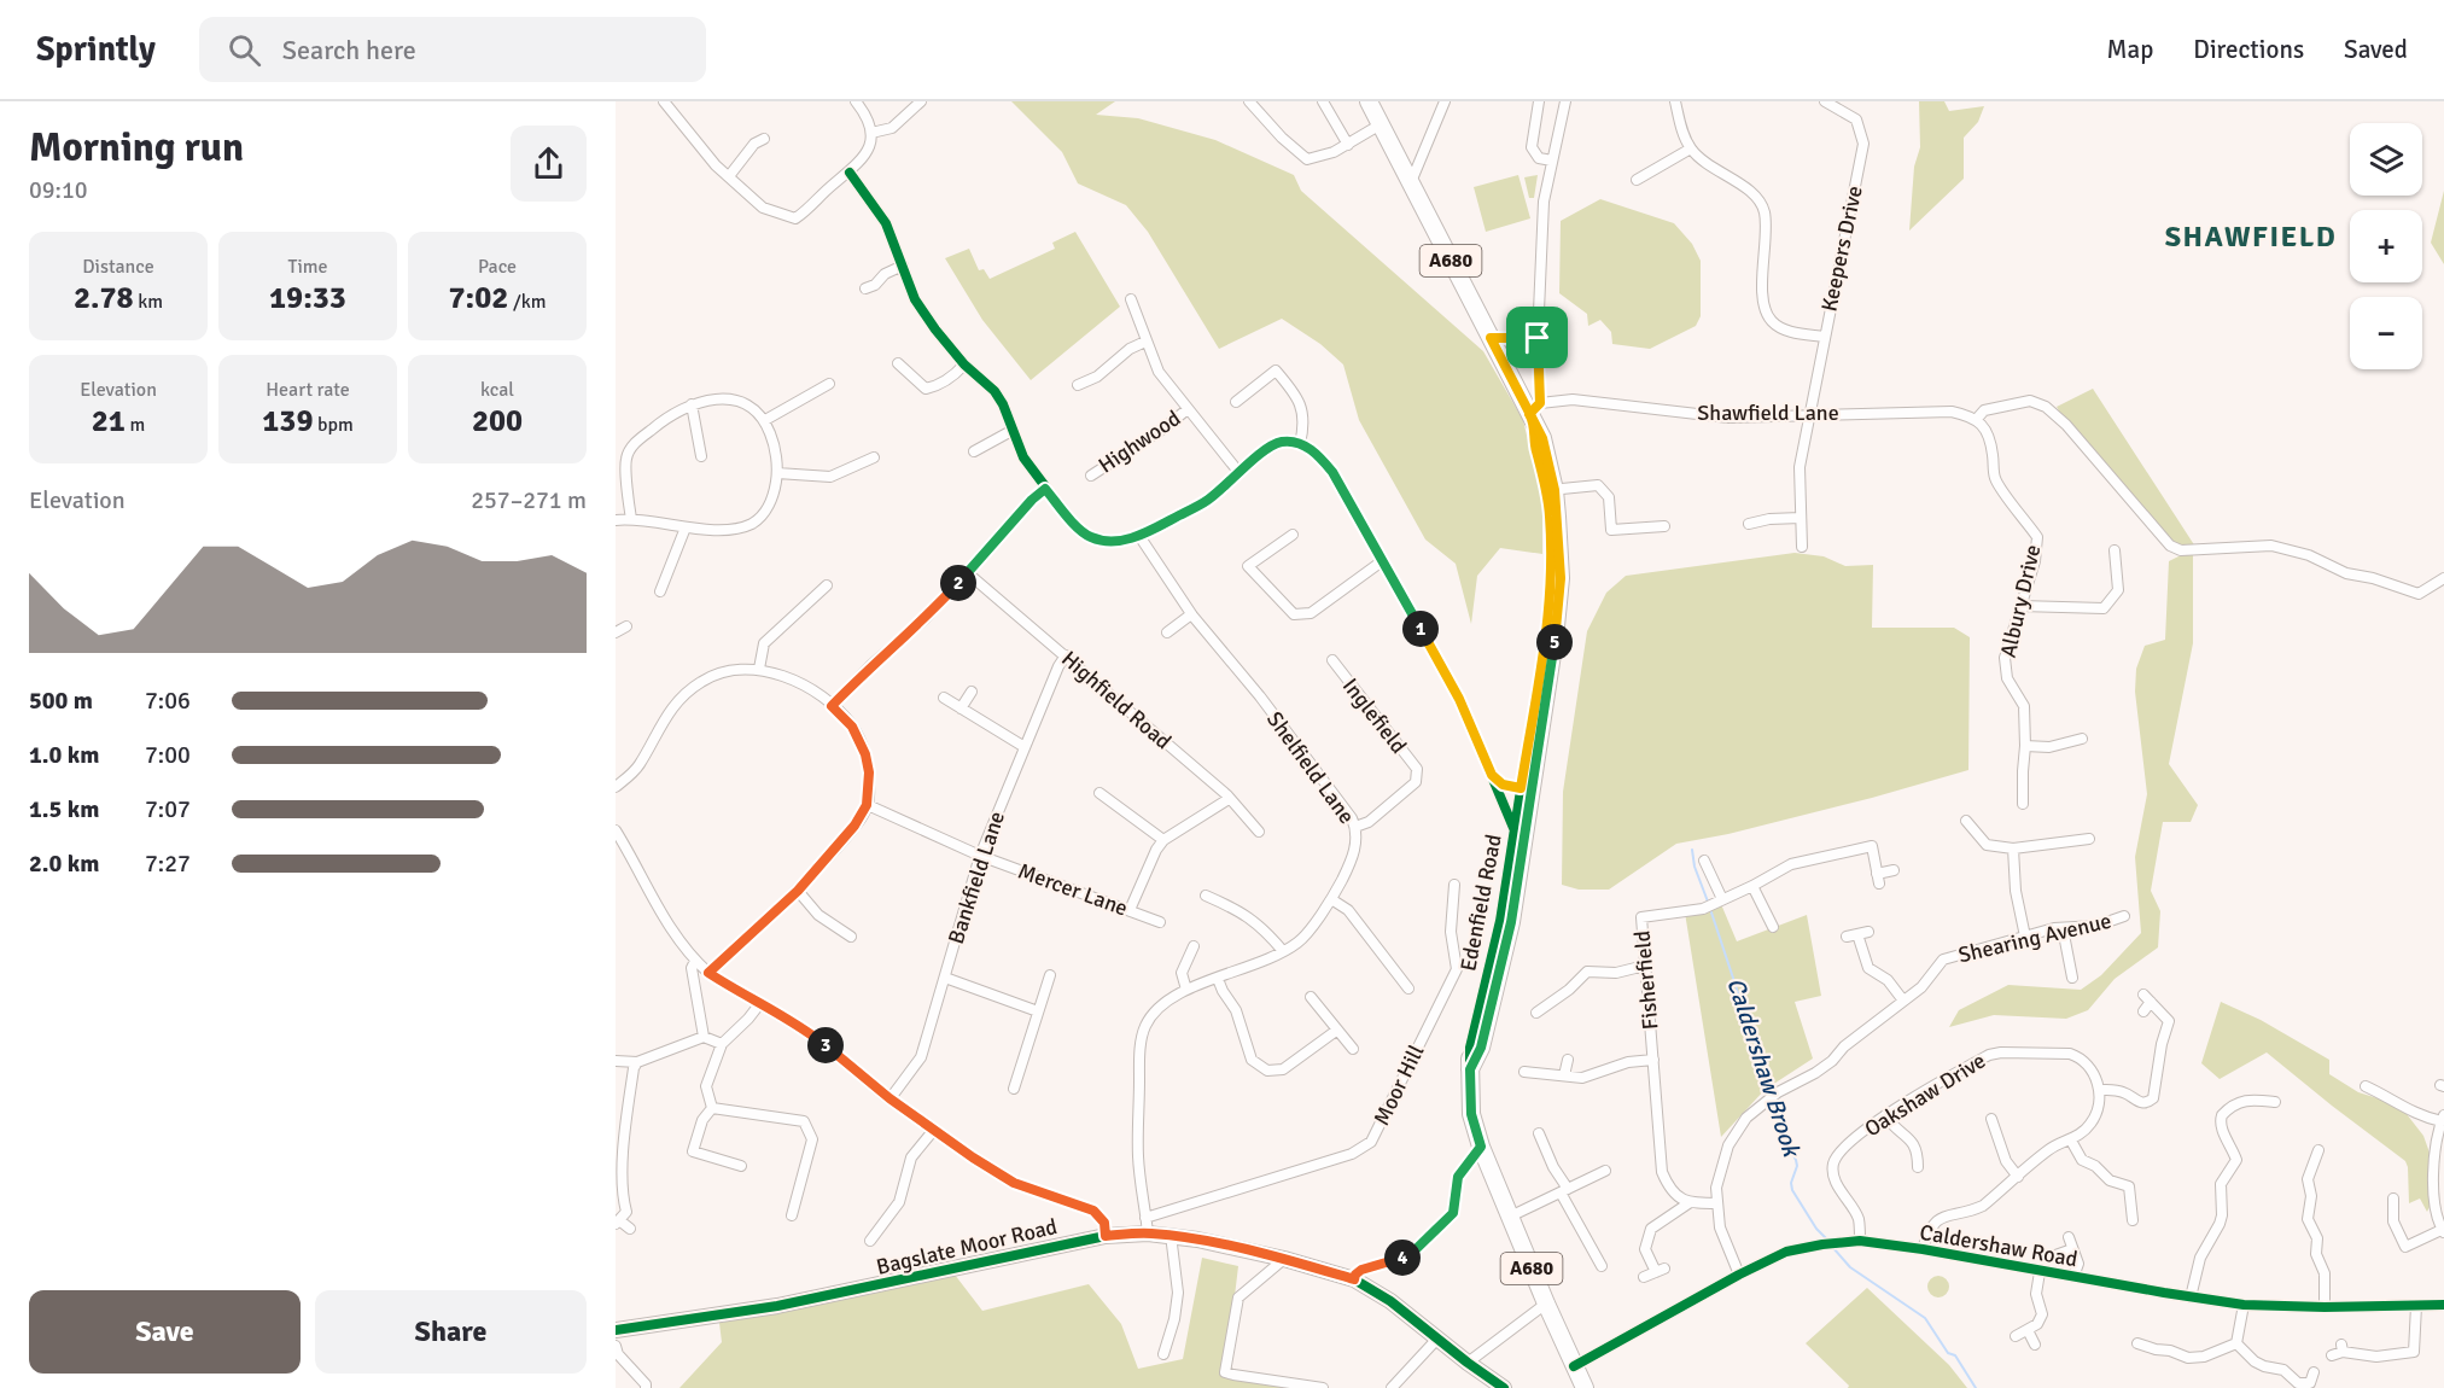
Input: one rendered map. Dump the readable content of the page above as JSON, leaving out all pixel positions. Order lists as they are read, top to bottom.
{
  "streets": {
    "main road": ["A680", "Edenfield Road"],
    "street": [
      "Keepers Drive",
      "Shawfield Lane",
      "Highwood",
      "Albury Drive",
      "Highfield Road",
      "Inglefield",
      "Shelfield Lane",
      "Bankfield Lane",
      "Mercer Lane",
      "Shearing Avenue",
      "Fisherfield",
      "Moor Hill",
      "Oakshaw Drive",
      "Caldershaw Road",
      "Bagslate Moor Road"
    ]
  },
  "crossings": [
    ["Keepers Drive", "Shawfield Lane"],
    ["Shawfield Lane", "Albury Drive"],
    ["Shawfield Lane", "Edenfield Road"],
    ["Highfield Road", "Bankfield Lane"],
    ["Inglefield", "Shelfield Lane"],
    ["Shelfield Lane", "Moor Hill"],
    ["Shelfield Lane", "Bagslate Moor Road"],
    ["Bankfield Lane", "Mercer Lane"],
    ["Edenfield Road", "Caldershaw Road"],
    ["Shearing Avenue", "Caldershaw Road"],
    ["Oakshaw Drive", "Caldershaw Road"]
  ],
  "districts": ["SHAWFIELD"],
  "water": ["Caldershaw Brook"],
  "page": {
    "header": "Sprintly",
    "search": "Search here",
    "nav": ["Map", "Directions", "Saved"],
    "heading": ["Morning run", "09:10"],
    "map_buttons": ["+", "−"],
    "stats": [
      ["Distance", "2.78 km"],
      ["Time", "19:33"],
      ["Pace", "7:02 /km"],
      ["Elevation", "21 m"],
      ["Heart rate", "139 bpm"],
      ["kcal", "200"]
    ],
    "chart": ["Elevation", "257–271 m"],
    "pins": [
      "2",
      "1",
      "5",
      "3",
      "4"
    ],
    "list": [
      {
        "name": "500 m",
        "note": "7:06"
      },
      {
        "name": "1.0 km",
        "note": "7:00"
      },
      {
        "name": "1.5 km",
        "note": "7:07"
      },
      {
        "name": "2.0 km",
        "note": "7:27"
      }
    ],
    "buttons": ["Save", "Share"]
  }
}
